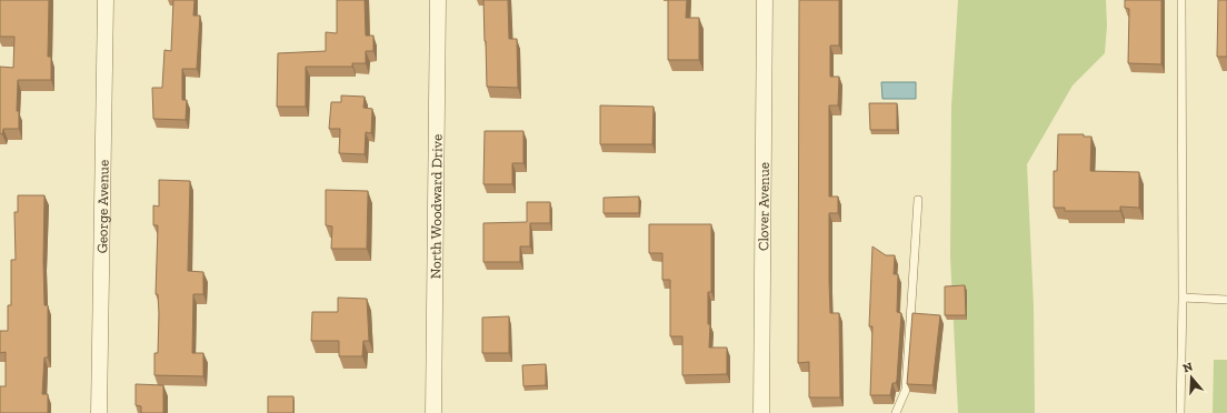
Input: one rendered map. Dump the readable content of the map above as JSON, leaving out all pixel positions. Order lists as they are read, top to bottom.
{
  "streets": {
    "street": ["George Avenue", "North Woodward Drive", "Clover Avenue"]
  },
  "north": "top"
}
